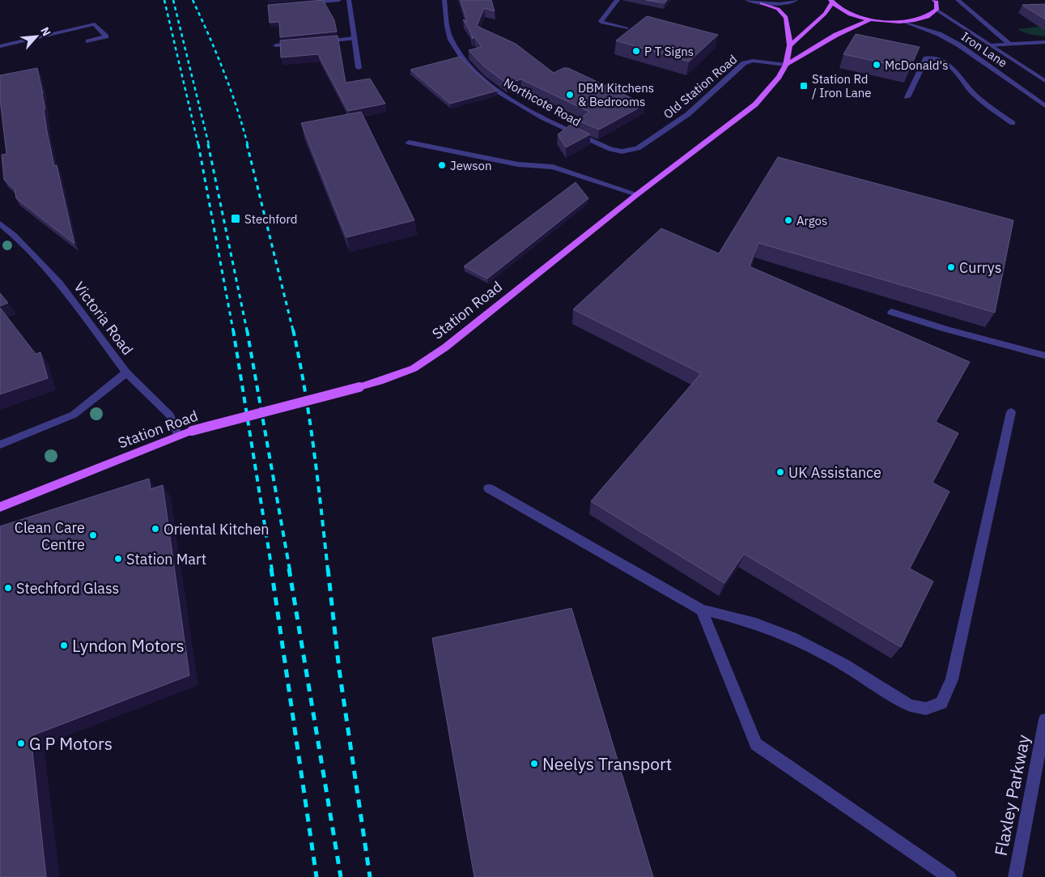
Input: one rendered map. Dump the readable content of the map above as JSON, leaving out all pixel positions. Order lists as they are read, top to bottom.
{
  "streets": {
    "main road": ["Station Road"],
    "street": [
      "Iron Lane",
      "Old Station Road",
      "Northcote Road",
      "Victoria Road",
      "Flaxley Parkway"
    ]
  },
  "crossings": [
    ["Old Station Road", "Northcote Road"],
    ["Old Station Road", "Station Road"],
    ["Station Road", "Victoria Road"]
  ],
  "places": {
    "other": [
      "P T Signs",
      "McDonald's",
      "DBM Kitchens & Bedrooms",
      "Jewson",
      "Argos",
      "Currys",
      "UK Assistance",
      "Oriental Kitchen",
      "Clean Care Centre",
      "Station Mart",
      "Stechford Glass",
      "Lyndon Motors",
      "G P Motors",
      "Neelys Transport"
    ],
    "transit": ["Station Rd / Iron Lane", "Stechford"]
  },
  "north": "top right"
}
